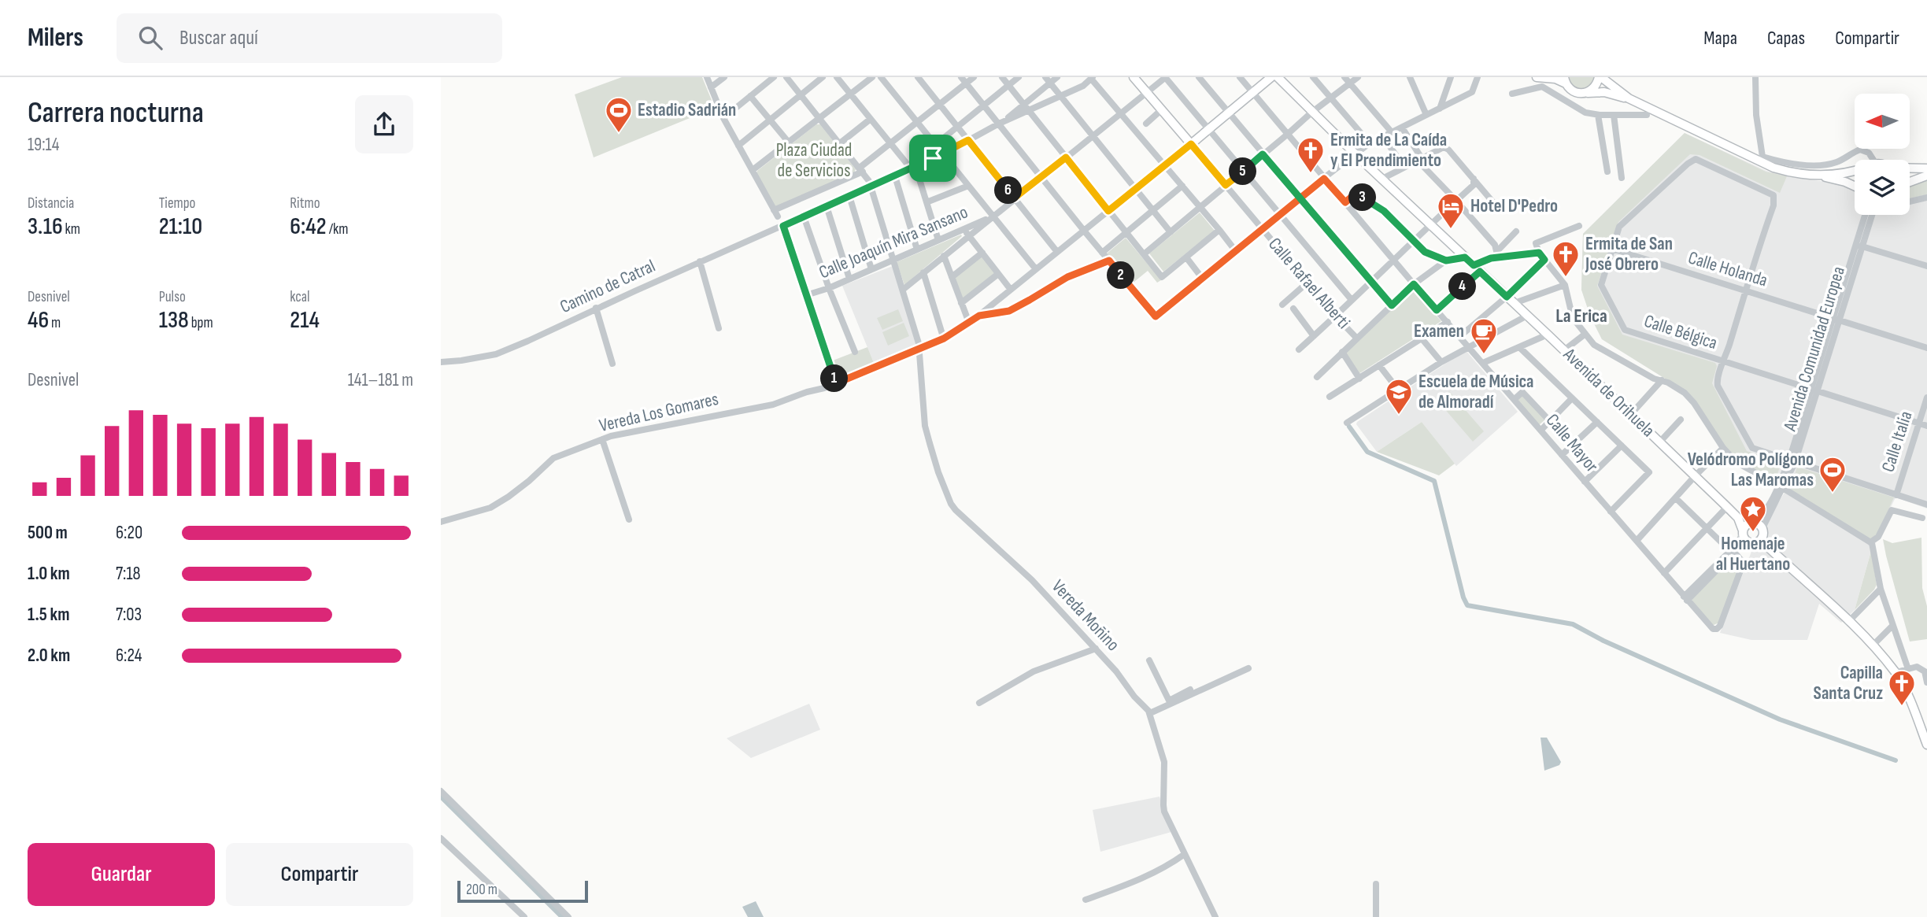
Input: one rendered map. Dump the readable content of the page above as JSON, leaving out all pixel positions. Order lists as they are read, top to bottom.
{
  "streets": {
    "main road": ["Calle Rafael Alberti", "Avenida de Orihuela"],
    "street": [
      "Calle Joaquín Mira Sansano",
      "Calle Holanda",
      "Camino de Catral",
      "Calle Bélgica",
      "Avenida Comunidad Europea",
      "Vereda Los Gomares",
      "Calle Italia",
      "Calle Mayor",
      "Vereda Moñino"
    ]
  },
  "crossings": [
    ["Calle Joaquín Mira Sansano", "Vereda Moñino"],
    ["Calle Holanda", "Calle Bélgica"],
    ["Calle Holanda", "Avenida Comunidad Europea"],
    ["Calle Rafael Alberti", "Vereda Los Gomares"],
    ["Camino de Catral", "Vereda Moñino"],
    ["Calle Bélgica", "Avenida Comunidad Europea"],
    ["Calle Bélgica", "Calle Italia"],
    ["Avenida Comunidad Europea", "Avenida de Orihuela"],
    ["Vereda Los Gomares", "Vereda Moñino"]
  ],
  "districts": ["La Erica"],
  "parks": ["Plaza Ciudad de Servicios"],
  "places": {
    "sports": ["Estadio Sadrián", "Velódromo Polígono Las Maromas"],
    "church": ["Ermita de La Caída y El Prendimiento", "Ermita de San José Obrero", "Capilla Santa Cruz"],
    "hotel": ["Hotel D'Pedro"],
    "cafe": ["Examen"],
    "school or university": ["Escuela de Música de Almoradí"],
    "place": ["Homenaje al Huertano"]
  },
  "scale_bar": "200 m",
  "north": "left",
  "page": {
    "header": "Milers",
    "search": "Buscar aquí",
    "nav": ["Mapa", "Capas", "Compartir"],
    "heading": ["Carrera nocturna", "19:14"],
    "pins": [
      "5",
      "6",
      "3",
      "2",
      "4",
      "1"
    ],
    "stats": [
      ["Distancia", "3.16 km"],
      ["Tiempo", "21:10"],
      ["Ritmo", "6:42 /km"],
      ["Desnivel", "46 m"],
      ["Pulso", "138 bpm"],
      ["kcal", "214"]
    ],
    "chart": ["Desnivel", "141–181 m"],
    "list": [
      {
        "name": "500 m",
        "note": "6:20"
      },
      {
        "name": "1.0 km",
        "note": "7:18"
      },
      {
        "name": "1.5 km",
        "note": "7:03"
      },
      {
        "name": "2.0 km",
        "note": "6:24"
      }
    ],
    "buttons": ["Guardar", "Compartir"],
    "scale": "200 m"
  }
}
